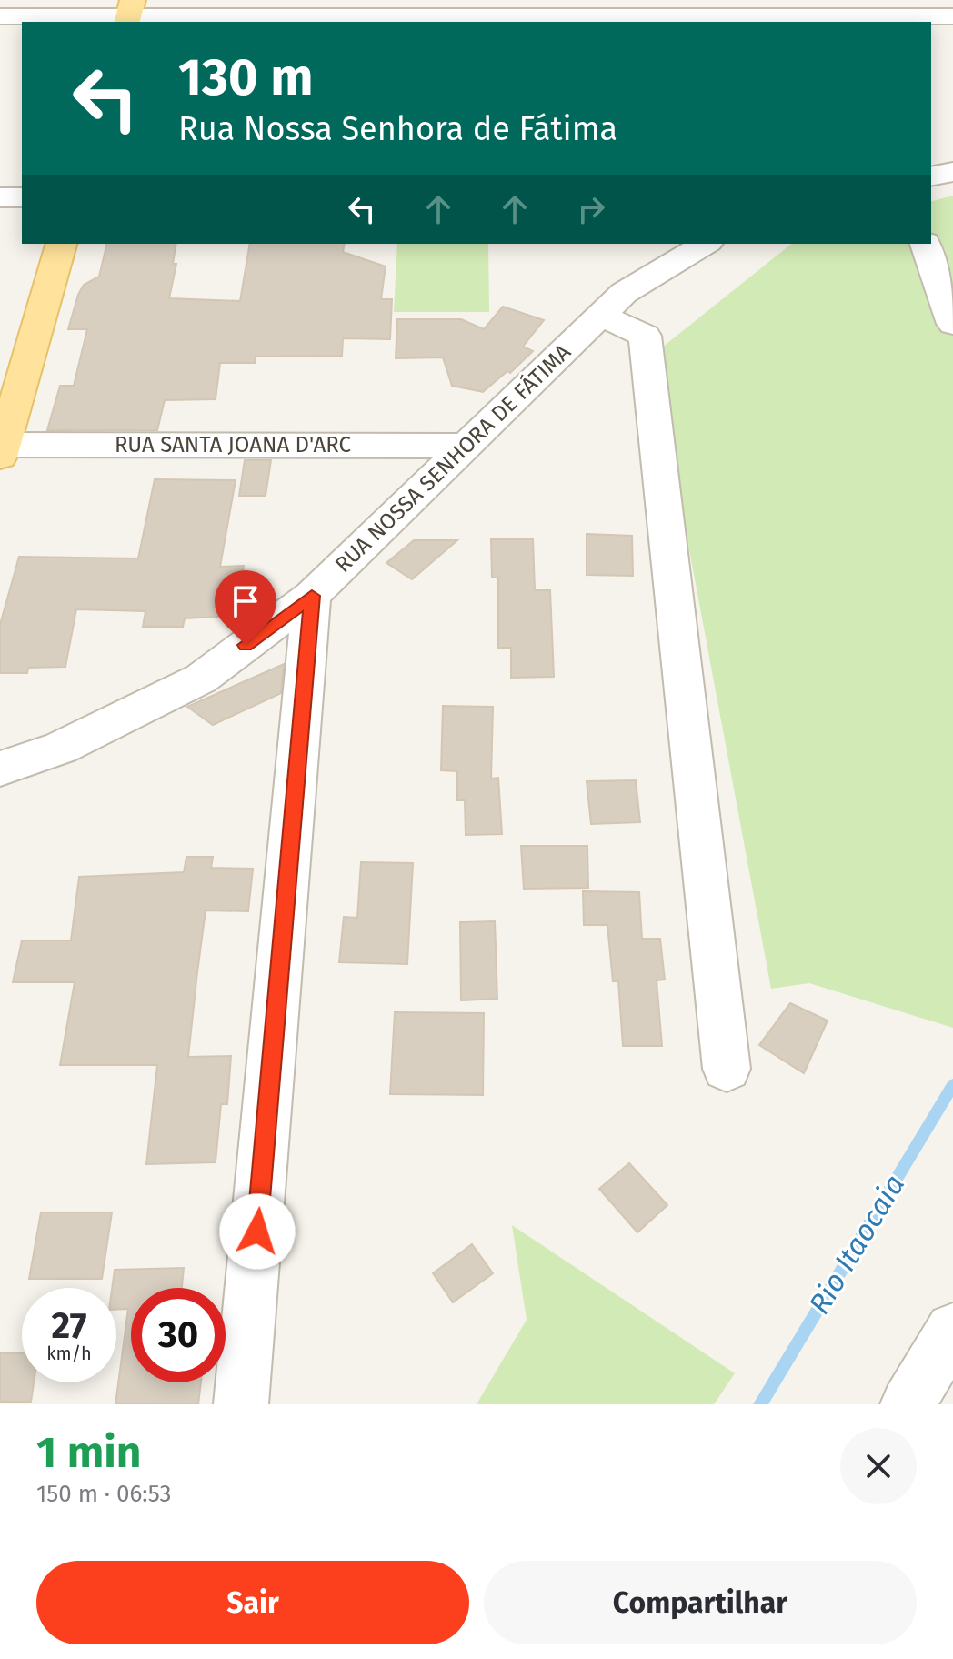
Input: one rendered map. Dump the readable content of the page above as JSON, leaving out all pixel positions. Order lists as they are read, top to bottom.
{
  "streets": {
    "street": ["RUA SANTA JOANA D'ARC", "RUA NOSSA SENHORA DE FÁTIMA"]
  },
  "crossings": [
    ["RUA SANTA JOANA D'ARC", "RUA NOSSA SENHORA DE FÁTIMA"]
  ],
  "water": ["Rio Itaocaia"],
  "page": {
    "turn": ["130 m", "Rua Nossa Senhora de Fátima"],
    "speed": "27 km/h",
    "limit": "30",
    "heading": ["1 min", "150 m · 06:53"],
    "buttons": ["Sair", "Compartilhar"]
  }
}
